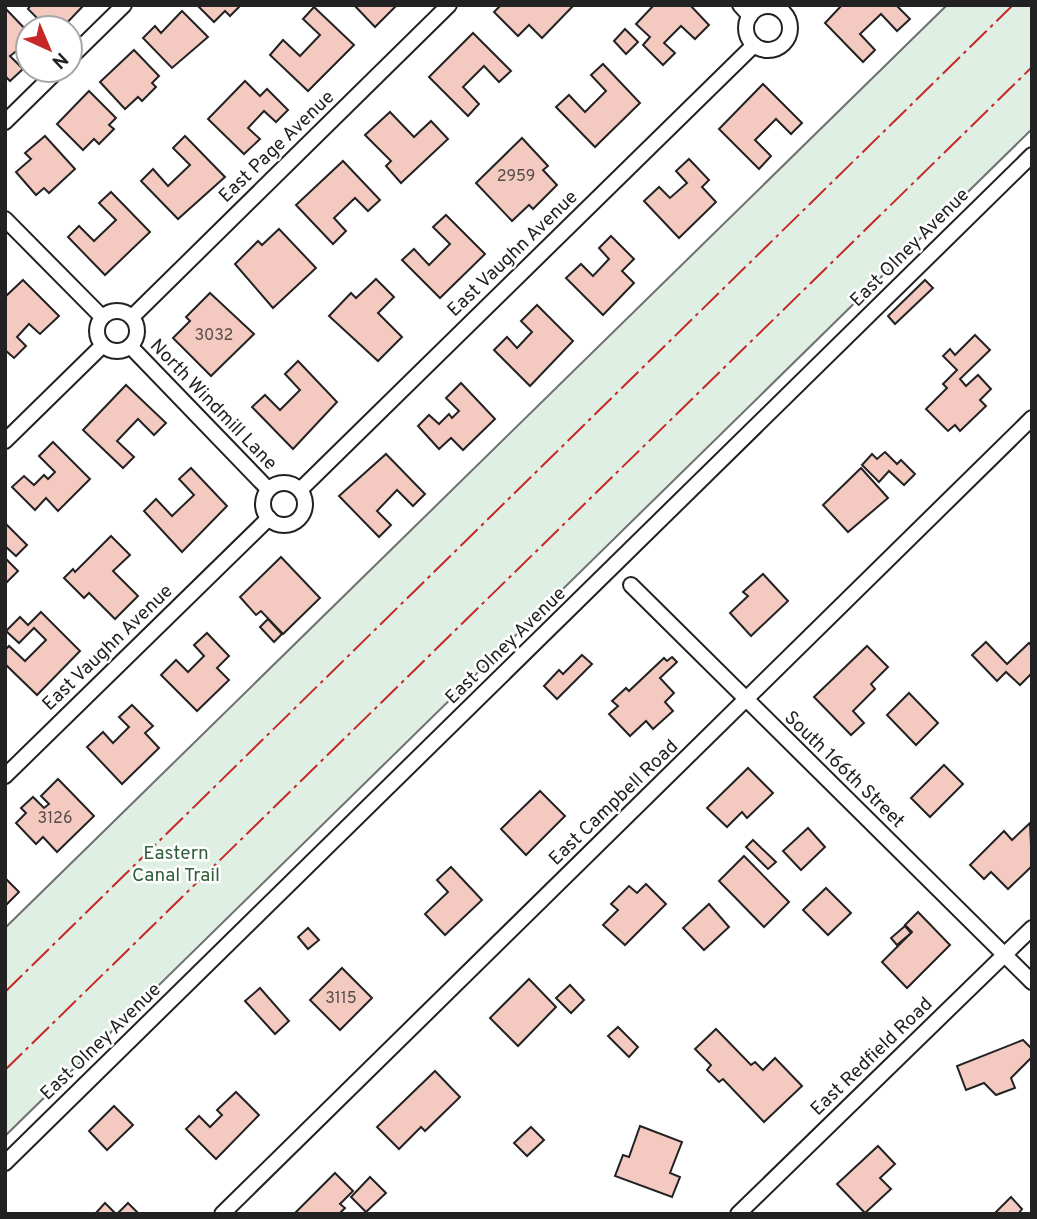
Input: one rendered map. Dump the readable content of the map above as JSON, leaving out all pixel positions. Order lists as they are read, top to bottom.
{
  "streets": {
    "street": [
      "East Page Avenue",
      "East Olney Avenue",
      "East Vaughn Avenue",
      "North Windmill Lane",
      "South 166th Street",
      "East Campbell Road",
      "East Redfield Road"
    ]
  },
  "crossings": [
    ["East Page Avenue", "North Windmill Lane"],
    ["East Vaughn Avenue", "North Windmill Lane"],
    ["South 166th Street", "East Campbell Road"],
    ["South 166th Street", "East Redfield Road"]
  ],
  "parks": ["Eastern Canal Trail"],
  "house_numbers": [
    "2959",
    "3032",
    "3126",
    "3115"
  ],
  "north": "bottom right"
}
